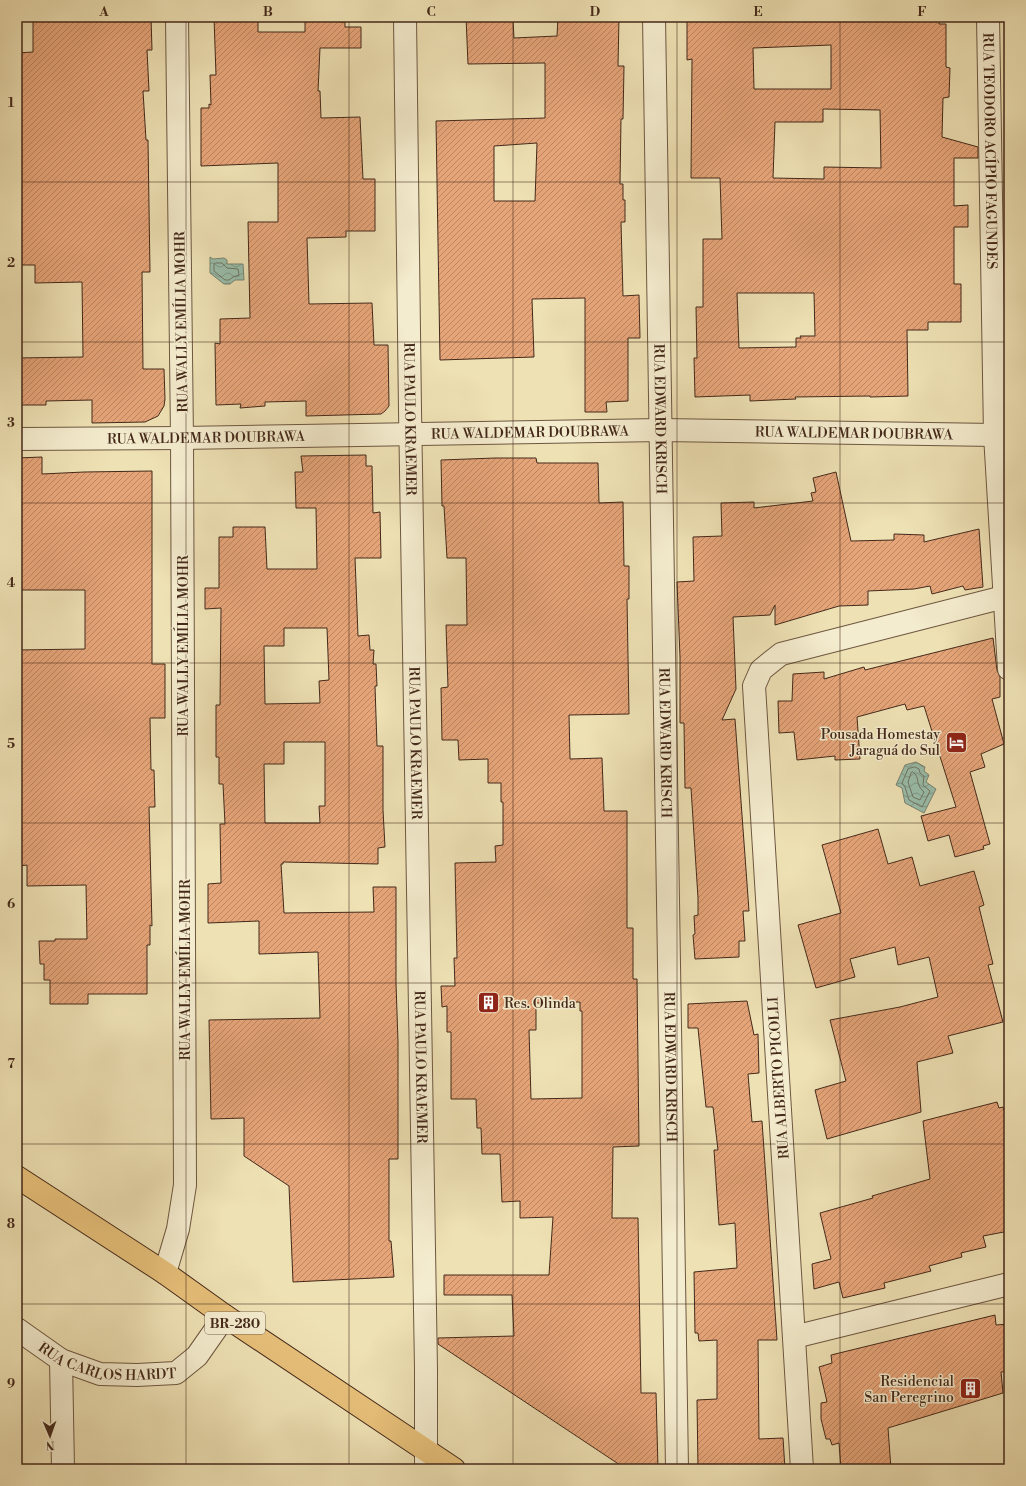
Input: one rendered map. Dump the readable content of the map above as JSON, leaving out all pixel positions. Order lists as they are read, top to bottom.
{
  "streets": {
    "highway": ["BR-280"],
    "street": [
      "RUA TEODORO ACÍPIO FAGUNDES",
      "RUA WALLY EMÍLIA MOHR",
      "RUA PAULO KRAEMER",
      "RUA EDWARD KRISCH",
      "RUA WALDEMAR DOUBRAWA",
      "RUA ALBERTO PICOLLI",
      "RUA CARLOS HARDT"
    ]
  },
  "crossings": [
    ["RUA TEODORO ACÍPIO FAGUNDES", "RUA WALDEMAR DOUBRAWA"],
    ["RUA TEODORO ACÍPIO FAGUNDES", "RUA ALBERTO PICOLLI"],
    ["RUA WALLY EMÍLIA MOHR", "RUA WALDEMAR DOUBRAWA"],
    ["RUA WALLY EMÍLIA MOHR", "BR-280"],
    ["RUA PAULO KRAEMER", "RUA WALDEMAR DOUBRAWA"],
    ["RUA PAULO KRAEMER", "BR-280"],
    ["RUA EDWARD KRISCH", "RUA WALDEMAR DOUBRAWA"],
    ["BR-280", "RUA CARLOS HARDT"]
  ],
  "places": {
    "hotel": ["Pousada Homestay Jaraguá do Sul"],
    "building": ["Res. Olinda", "Residencial San Peregrino"]
  },
  "north": "bottom",
  "grid": {
    "columns": [
      "A",
      "B",
      "C",
      "D",
      "E",
      "F"
    ],
    "rows": [
      "1",
      "2",
      "3",
      "4",
      "5",
      "6",
      "7",
      "8",
      "9"
    ]
  }
}
